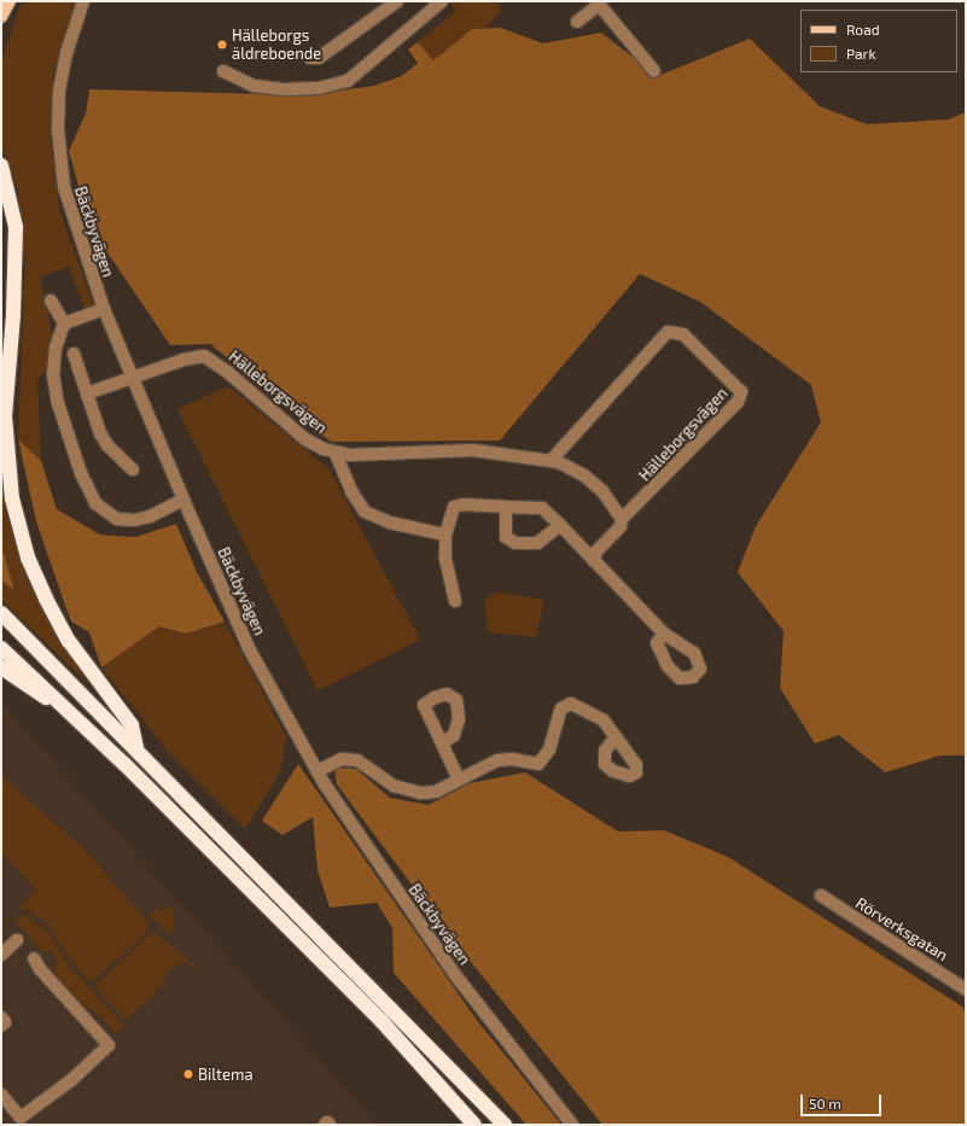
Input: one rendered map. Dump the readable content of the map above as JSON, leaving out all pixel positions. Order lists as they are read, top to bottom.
{
  "streets": {
    "street": ["Bäckbyvägen", "Hälleborgsvägen", "Rörverksgatan"]
  },
  "crossings": [
    ["Bäckbyvägen", "Hälleborgsvägen"]
  ],
  "places": ["Hälleborgs äldreboende", "Biltema"],
  "legend": ["Road", "Park"],
  "scale_bar": "50 m"
}
